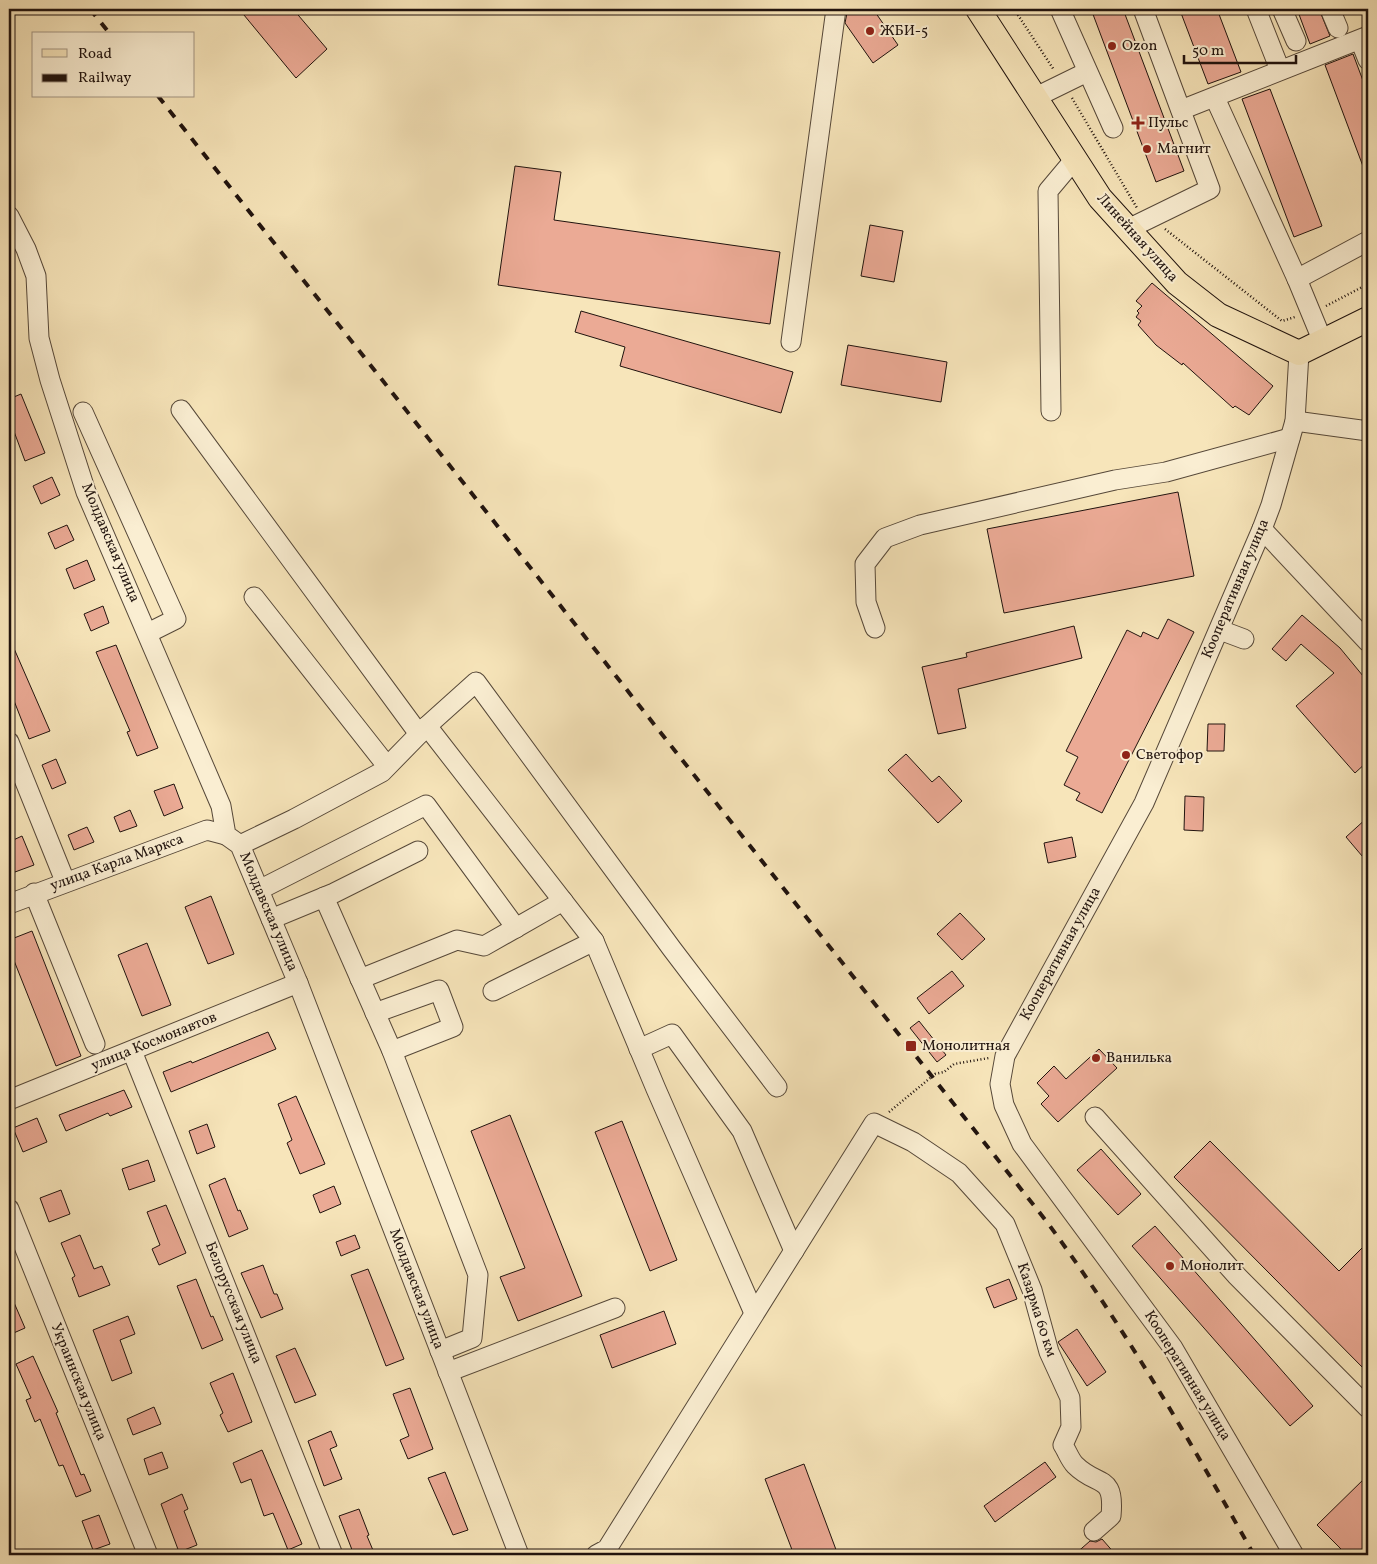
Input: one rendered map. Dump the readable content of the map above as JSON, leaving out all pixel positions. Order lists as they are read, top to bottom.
{
  "streets": {
    "main road": ["Линейная улица"],
    "street": [
      "Молдавская улица",
      "Кооперативная улица",
      "улица Карла Маркса",
      "улица Космонавтов",
      "Белорусская улица",
      "Казарма 60 км",
      "Украинская улица"
    ]
  },
  "crossings": [
    ["Линейная улица", "Кооперативная улица"],
    ["Молдавская улица", "улица Карла Маркса"],
    ["Молдавская улица", "улица Космонавтов"],
    ["улица Космонавтов", "Белорусская улица"]
  ],
  "places": {
    "other": [
      "ЖБИ-5",
      "Ozon",
      "Магнит",
      "Светофор",
      "Ванилька",
      "Монолит"
    ],
    "health": ["Пульс"],
    "transit": ["Монолитная"]
  },
  "legend": ["Road", "Railway"],
  "scale_bar": "50 m"
}
